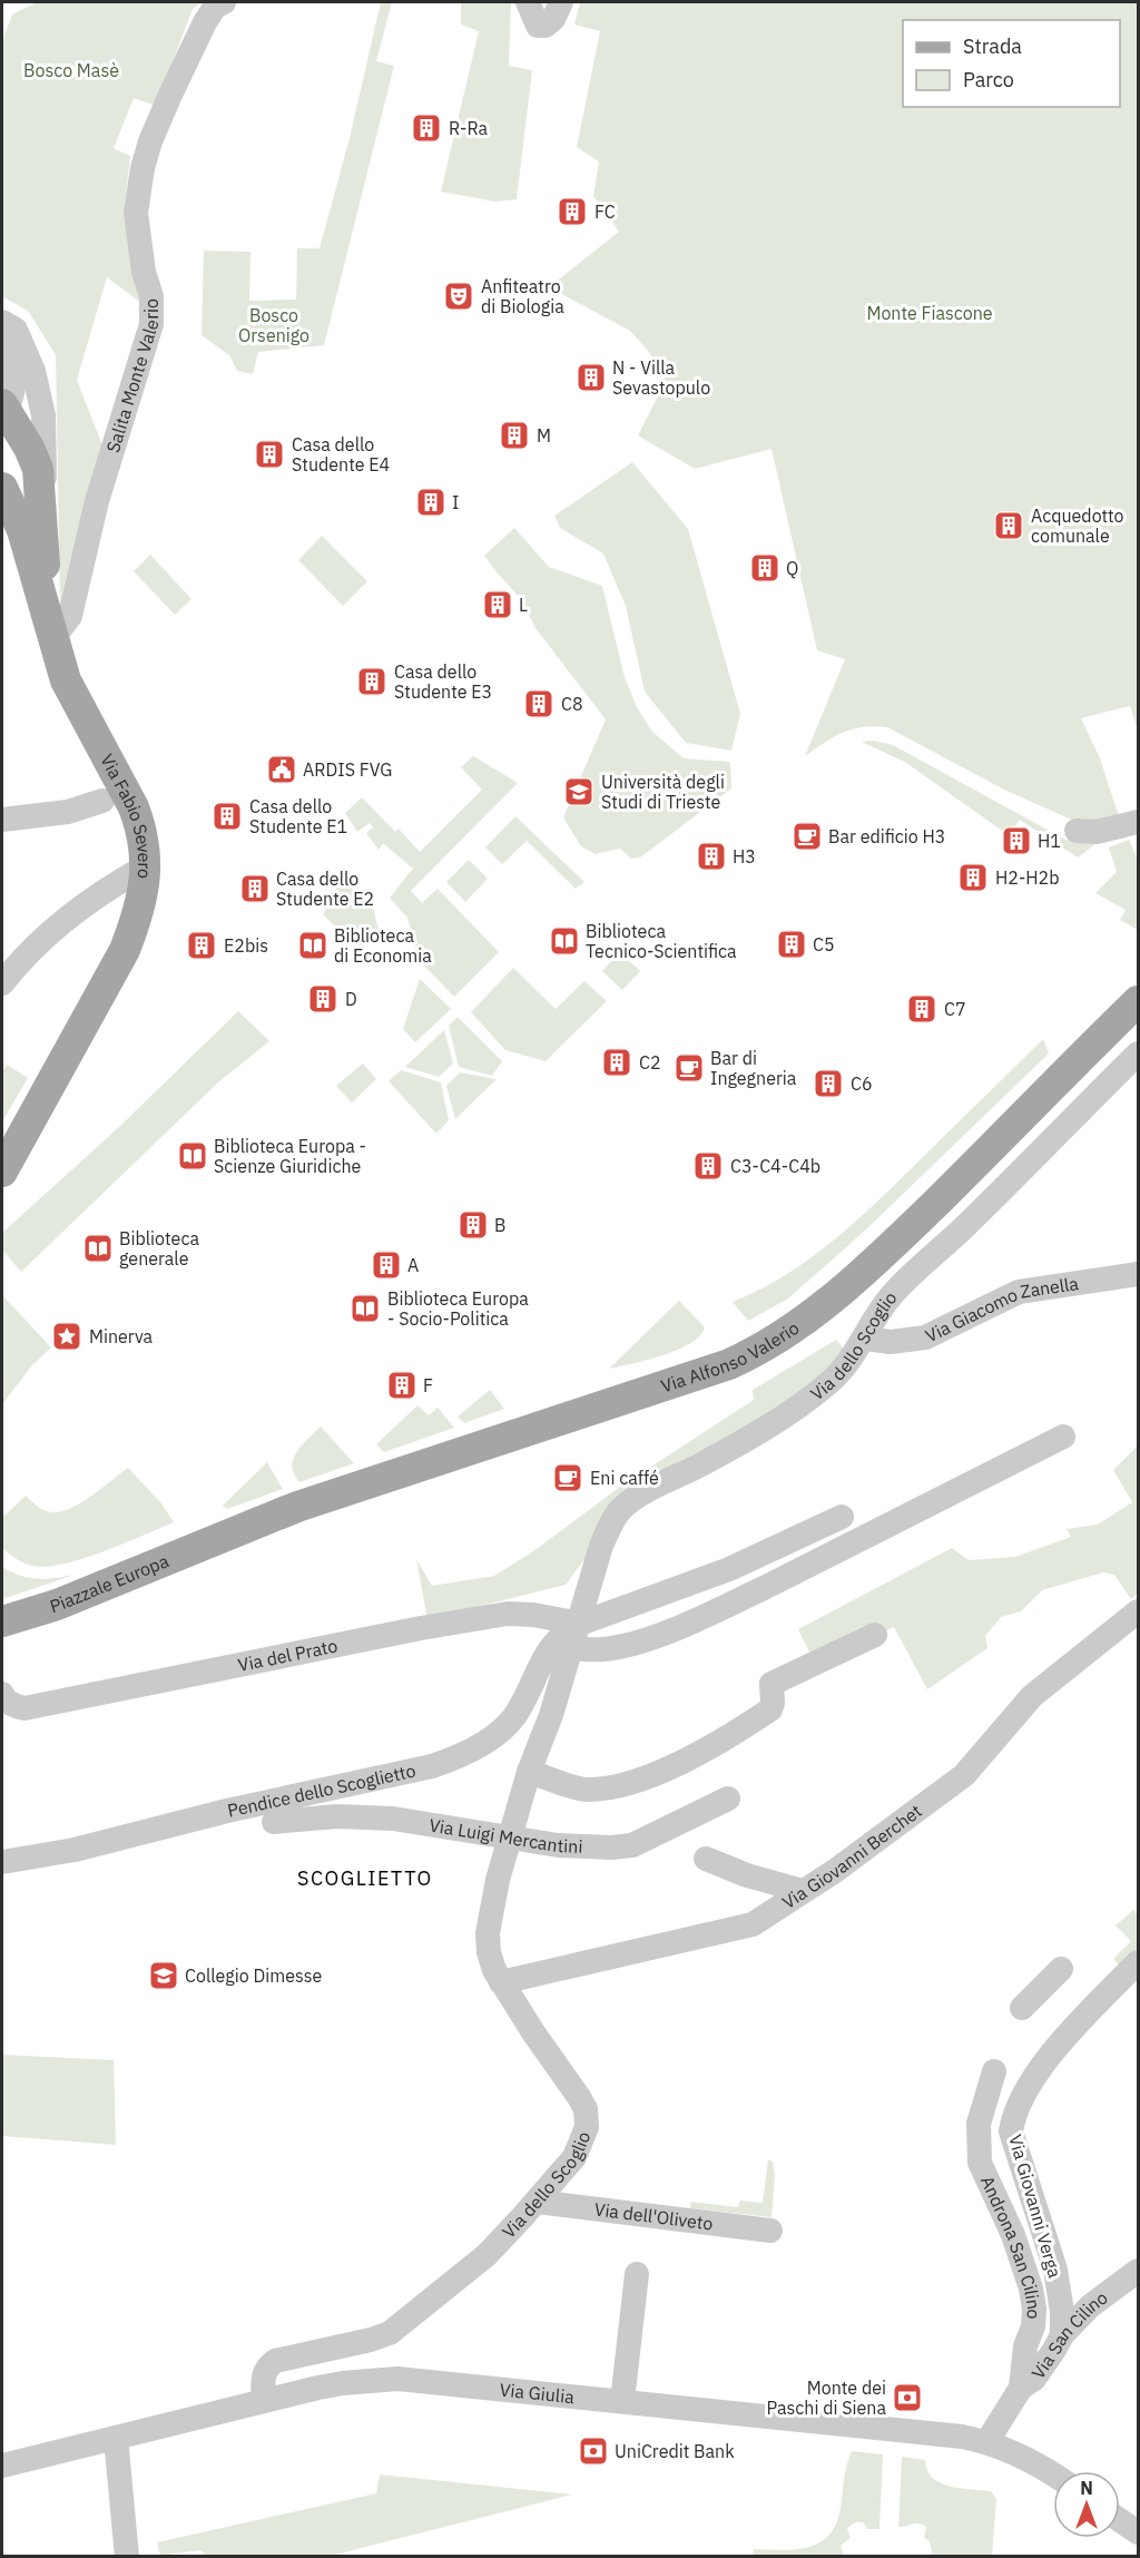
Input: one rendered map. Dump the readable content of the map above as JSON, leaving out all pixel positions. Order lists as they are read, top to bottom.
{
  "streets": {
    "main road": ["Via Fabio Severo", "Via Alfonso Valerio", "Piazzale Europa"],
    "street": [
      "Salita Monte Valerio",
      "Via Giacomo Zanella",
      "Via dello Scoglio",
      "Via del Prato",
      "Pendice dello Scoglietto",
      "Via Luigi Mercantini",
      "Via Giovanni Berchet",
      "Via Giovanni Verga",
      "Via dell'Oliveto",
      "Androna San Cilino",
      "Via San Cilino",
      "Via Giulia"
    ]
  },
  "crossings": [
    ["Salita Monte Valerio", "Via Fabio Severo"],
    ["Via Giacomo Zanella", "Via dello Scoglio"],
    ["Via dello Scoglio", "Via del Prato"],
    ["Via dello Scoglio", "Pendice dello Scoglietto"],
    ["Via dello Scoglio", "Via Luigi Mercantini"],
    ["Via dello Scoglio", "Via Giovanni Berchet"],
    ["Via dello Scoglio", "Via dell'Oliveto"],
    ["Via dello Scoglio", "Via Giulia"],
    ["Via Alfonso Valerio", "Piazzale Europa"],
    ["Via del Prato", "Pendice dello Scoglietto"],
    ["Via Giovanni Verga", "Via San Cilino"],
    ["Androna San Cilino", "Via San Cilino"],
    ["Via San Cilino", "Via Giulia"]
  ],
  "districts": ["SCOGLIETTO"],
  "parks": ["Bosco Masè", "Monte Fiascone", "Bosco Orsenigo"],
  "places": {
    "building": [
      "R-Ra",
      "FC",
      "N - Villa Sevastopulo",
      "M",
      "Casa dello Studente E4",
      "I",
      "Acquedotto comunale",
      "Q",
      "L",
      "Casa dello Studente E3",
      "C8",
      "Casa dello Studente E1",
      "H1",
      "H3",
      "H2-H2b",
      "Casa dello Studente E2",
      "C5",
      "E2bis",
      "D",
      "C7",
      "C2",
      "C6",
      "C3-C4-C4b",
      "B",
      "A",
      "F"
    ],
    "theatre": ["Anfiteatro di Biologia"],
    "public building": ["ARDIS FVG"],
    "school or university": ["Università degli Studi di Trieste", "Collegio Dimesse"],
    "cafe": ["Bar edificio H3", "Bar di Ingegneria", "Eni caffé"],
    "library": [
      "Biblioteca Tecnico-Scientifica",
      "Biblioteca di Economia",
      "Biblioteca Europa - Scienze Giuridiche",
      "Biblioteca generale",
      "Biblioteca Europa - Socio-Politica"
    ],
    "place": ["Minerva"],
    "bank": ["Monte dei Paschi di Siena", "UniCredit Bank"]
  },
  "legend": ["Strada", "Parco"],
  "north": "top"
}
